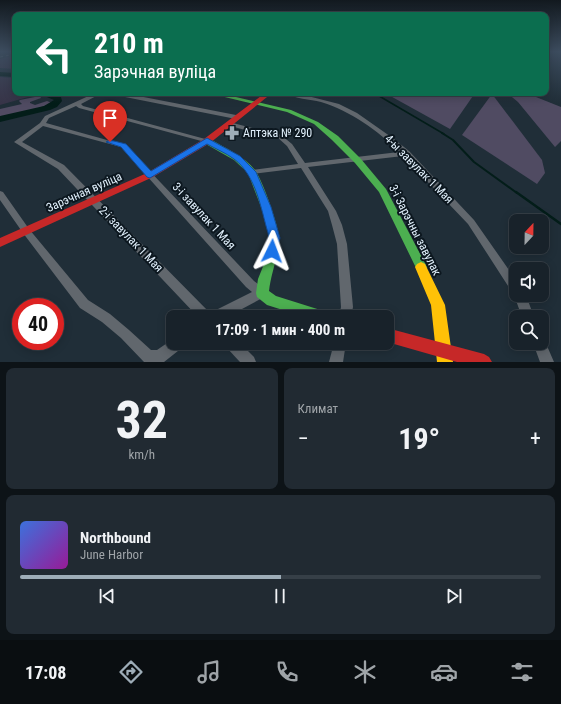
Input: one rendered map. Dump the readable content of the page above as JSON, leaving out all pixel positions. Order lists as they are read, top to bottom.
{
  "streets": {
    "street": [
      "4-ы завулак 1 Мая",
      "Зарэчная вуліца",
      "3-і завулак 1 Мая",
      "3-і Зарэчны завулак",
      "2-і завулак 1 Мая"
    ]
  },
  "crossings": [
    ["Зарэчная вуліца", "3-і завулак 1 Мая"],
    ["Зарэчная вуліца", "3-і Зарэчны завулак"],
    ["Зарэчная вуліца", "2-і завулак 1 Мая"],
    ["3-і завулак 1 Мая", "2-і завулак 1 Мая"]
  ],
  "places": {
    "pharmacy": ["Аптэка № 290"]
  },
  "north": "top",
  "page": {
    "turn": ["210 m", "Зарэчная вуліца"],
    "limit": "40",
    "trip": "17:09 · 1 мин · 400 m",
    "tile": [
      ["32", "km/h"],
      "Климат"
    ],
    "heat": ["−", "19°", "+"],
    "song": ["Northbound", "June Harbor"],
    "tabs": "17:08"
  }
}
